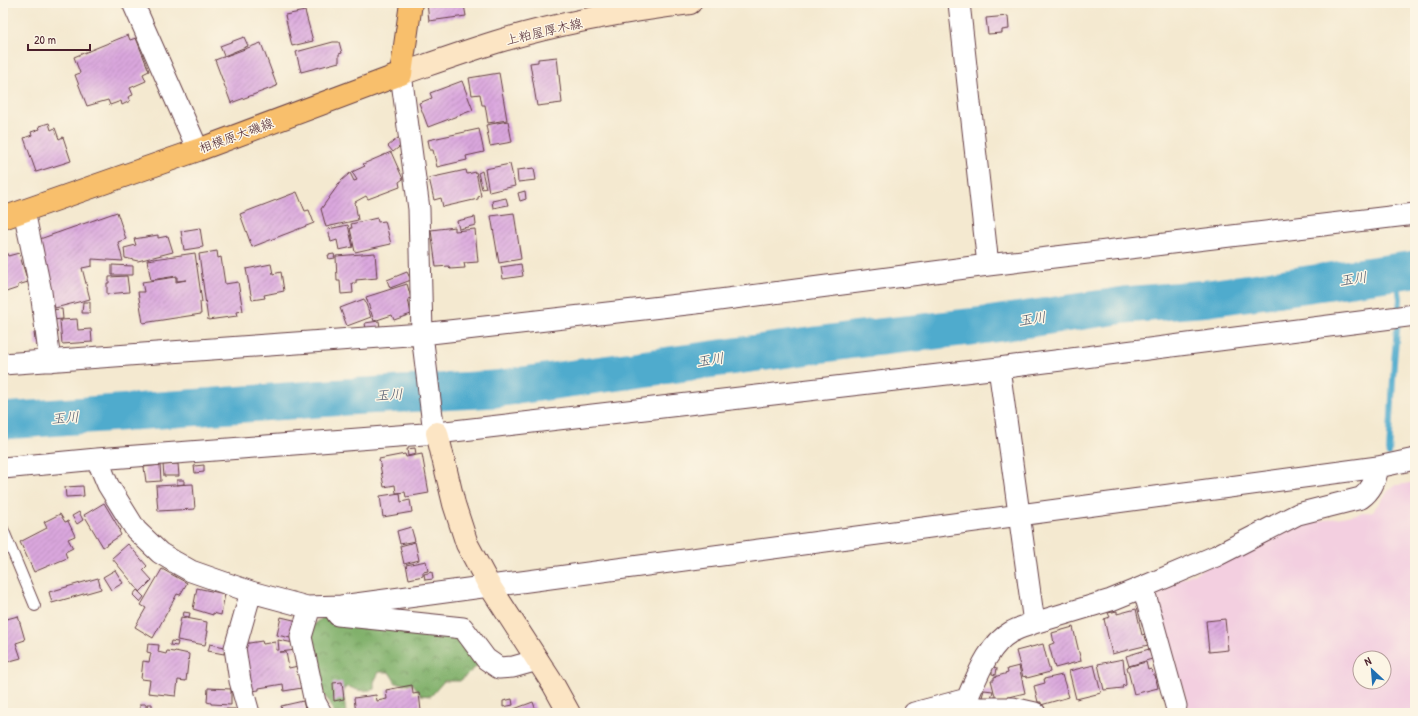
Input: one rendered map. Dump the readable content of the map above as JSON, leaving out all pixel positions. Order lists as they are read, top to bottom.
{
  "streets": {
    "main road": ["相模原大磯線"],
    "street": ["上粕屋厚木線"]
  },
  "crossings": [
    ["上粕屋厚木線", "相模原大磯線"]
  ],
  "water": ["玉川"],
  "scale_bar": "20 m",
  "north": "top left"
}
